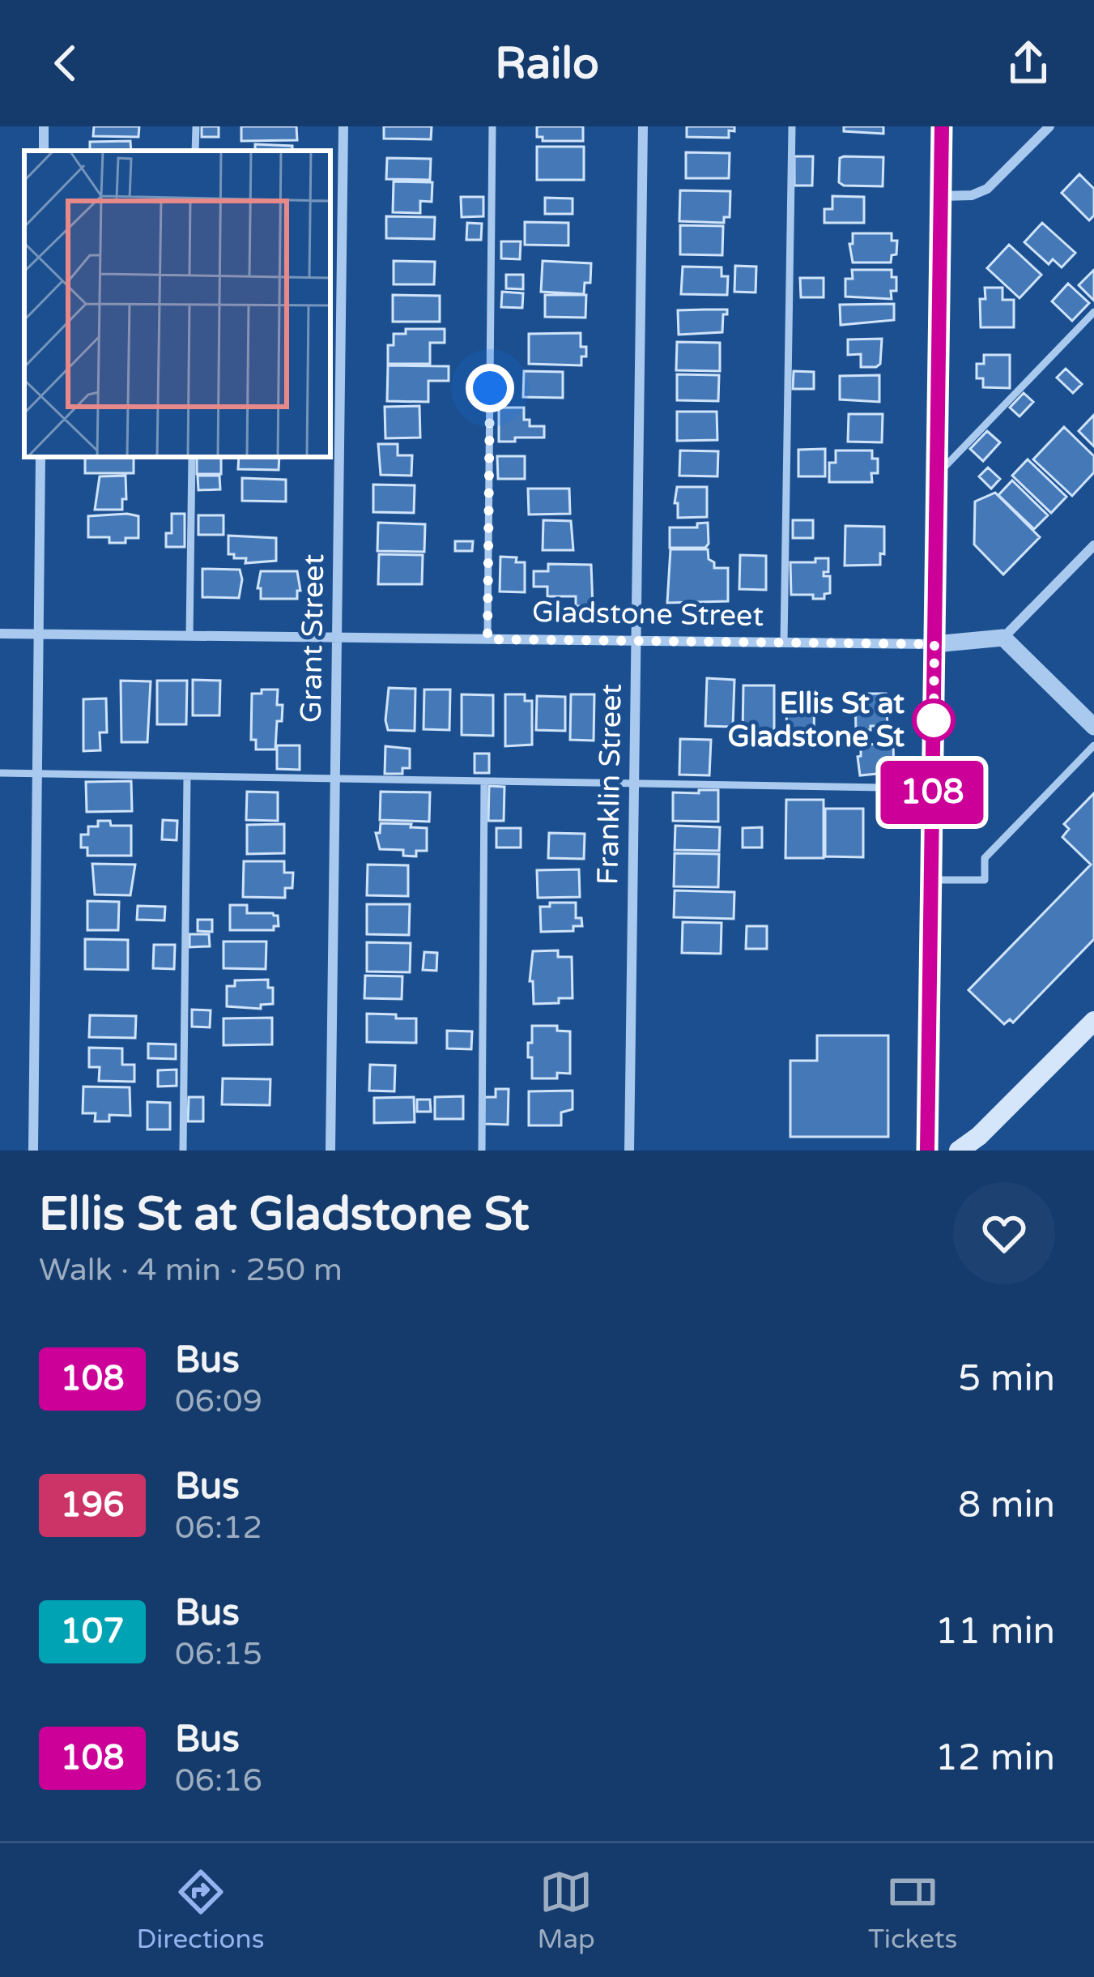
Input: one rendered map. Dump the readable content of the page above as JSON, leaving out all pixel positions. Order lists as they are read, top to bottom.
{
  "streets": {
    "street": ["Gladstone Street", "Grant Street", "Franklin Street"]
  },
  "crossings": [
    ["Gladstone Street", "Grant Street"],
    ["Gladstone Street", "Franklin Street"]
  ],
  "places": ["Ellis St at Gladstone St"],
  "lines": ["bus line 108"],
  "page": {
    "header": "Railo",
    "on_map": "108",
    "heading": ["Ellis St at Gladstone St", "Walk · 4 min · 250 m"],
    "list": [
      {
        "mark": "108",
        "name": "Bus",
        "note": "06:09",
        "value": "5 min"
      },
      {
        "mark": "196",
        "name": "Bus",
        "note": "06:12",
        "value": "8 min"
      },
      {
        "mark": "107",
        "name": "Bus",
        "note": "06:15",
        "value": "11 min"
      },
      {
        "mark": "108",
        "name": "Bus",
        "note": "06:16",
        "value": "12 min"
      }
    ],
    "tabs": ["Directions", "Map", "Tickets"]
  }
}
